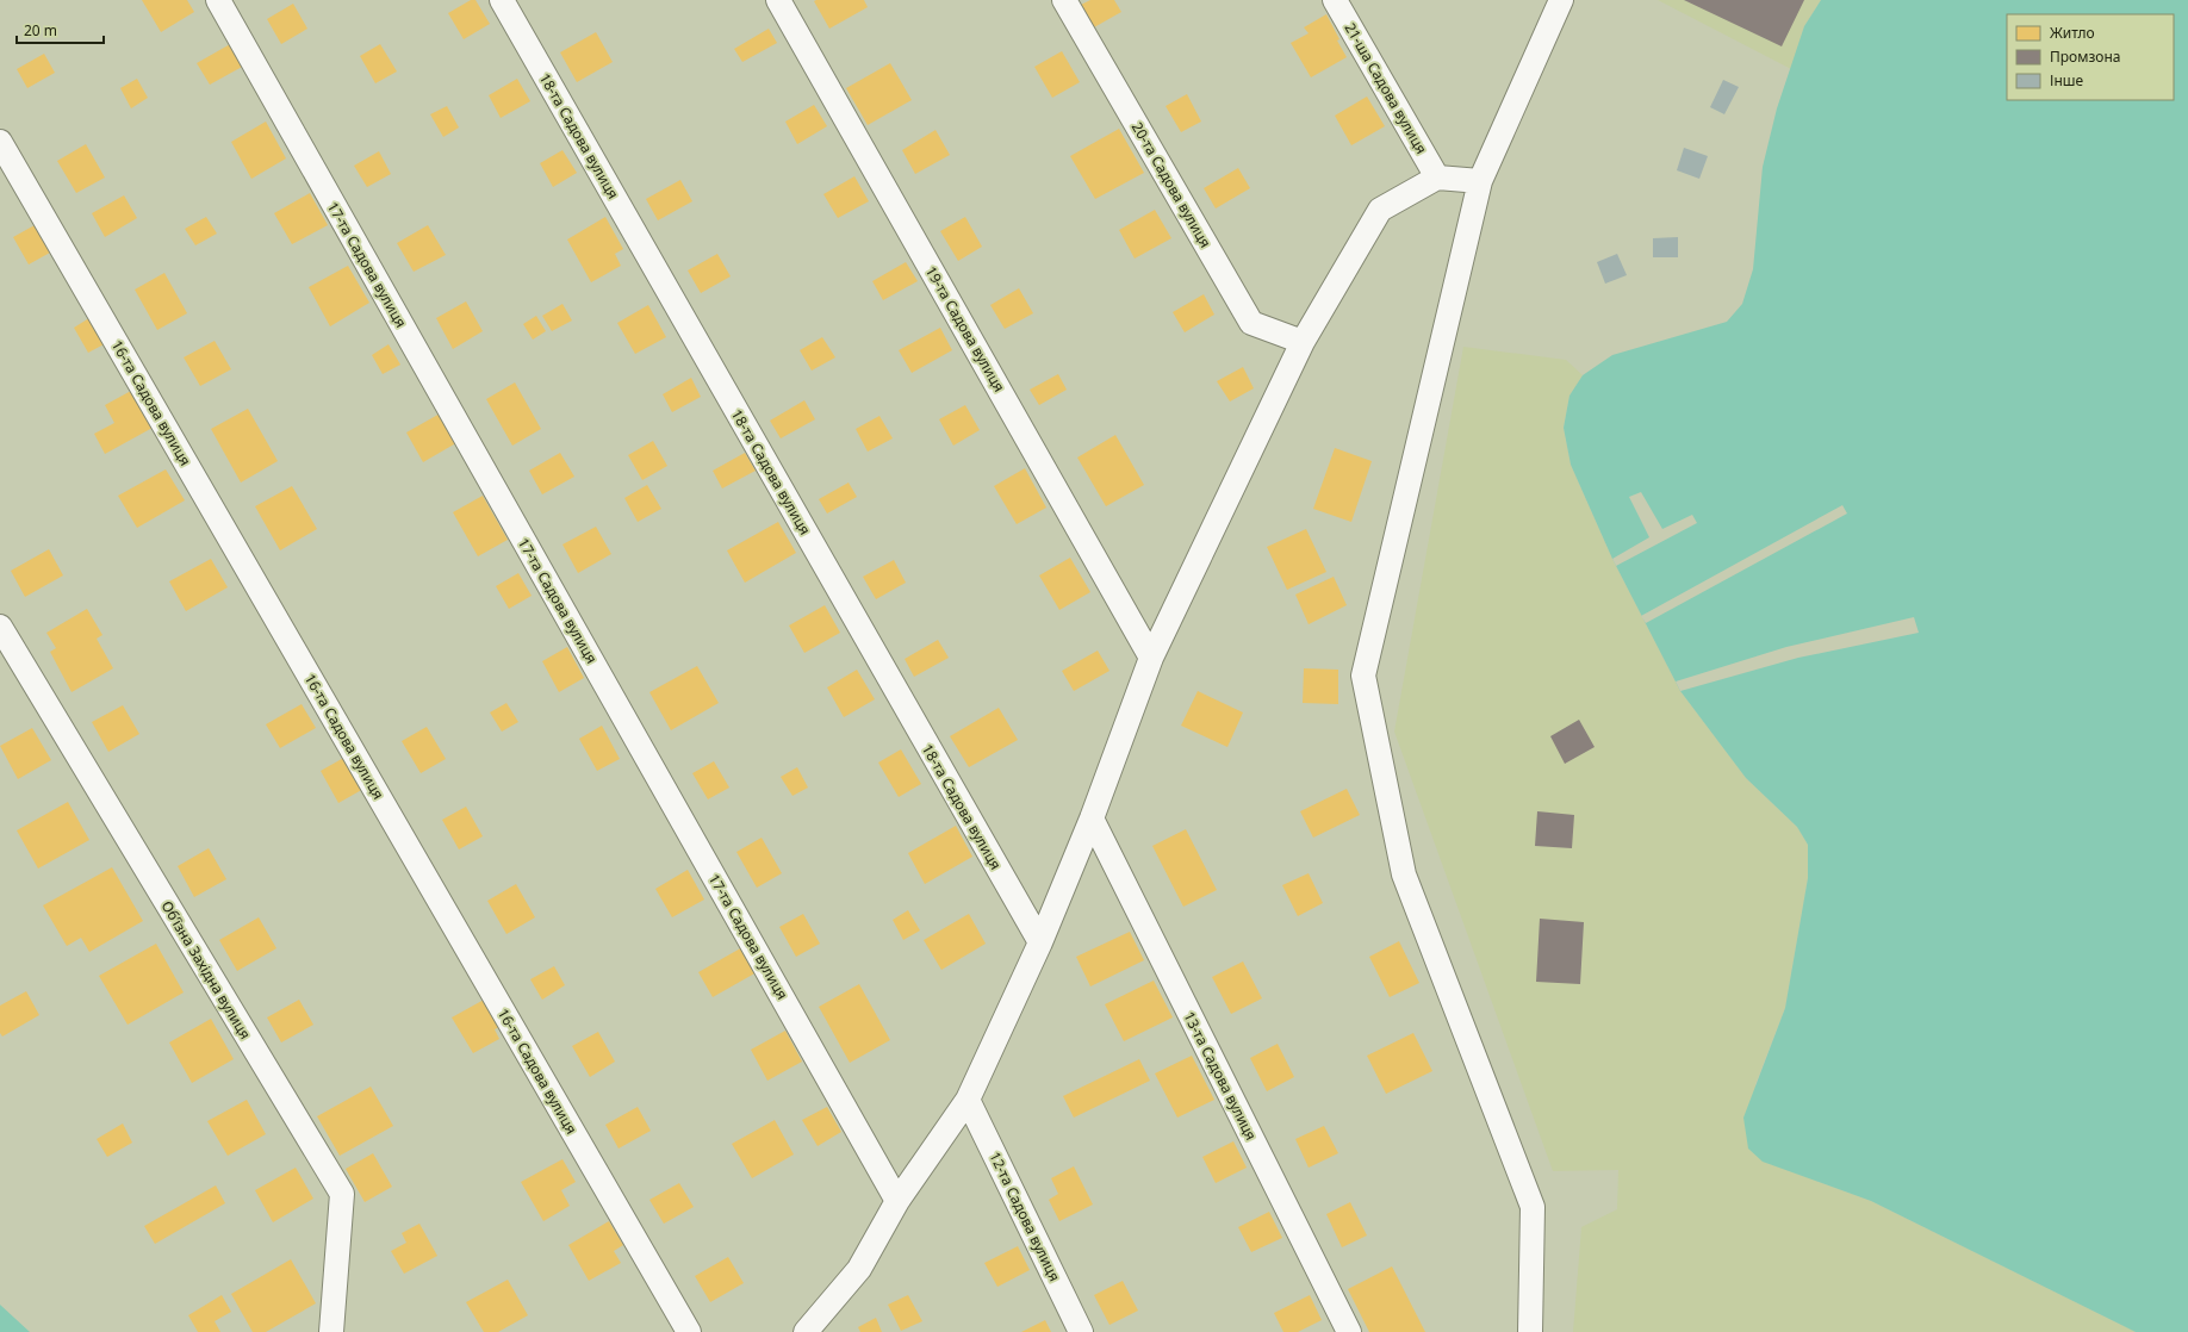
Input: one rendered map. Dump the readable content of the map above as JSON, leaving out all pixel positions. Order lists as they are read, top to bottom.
{
  "streets": {
    "street": [
      "21-ша Садова вулиця",
      "18-та Садова вулиця",
      "20-та Садова вулиця",
      "17-та Садова вулиця",
      "19-та Садова вулиця",
      "16-та Садова вулиця",
      "Обʼїзна Західна вулиця",
      "13-та Садова вулиця",
      "12-та Садова вулиця"
    ]
  },
  "legend": ["Житло", "Промзона", "Інше"],
  "scale_bar": "20 m"
}
